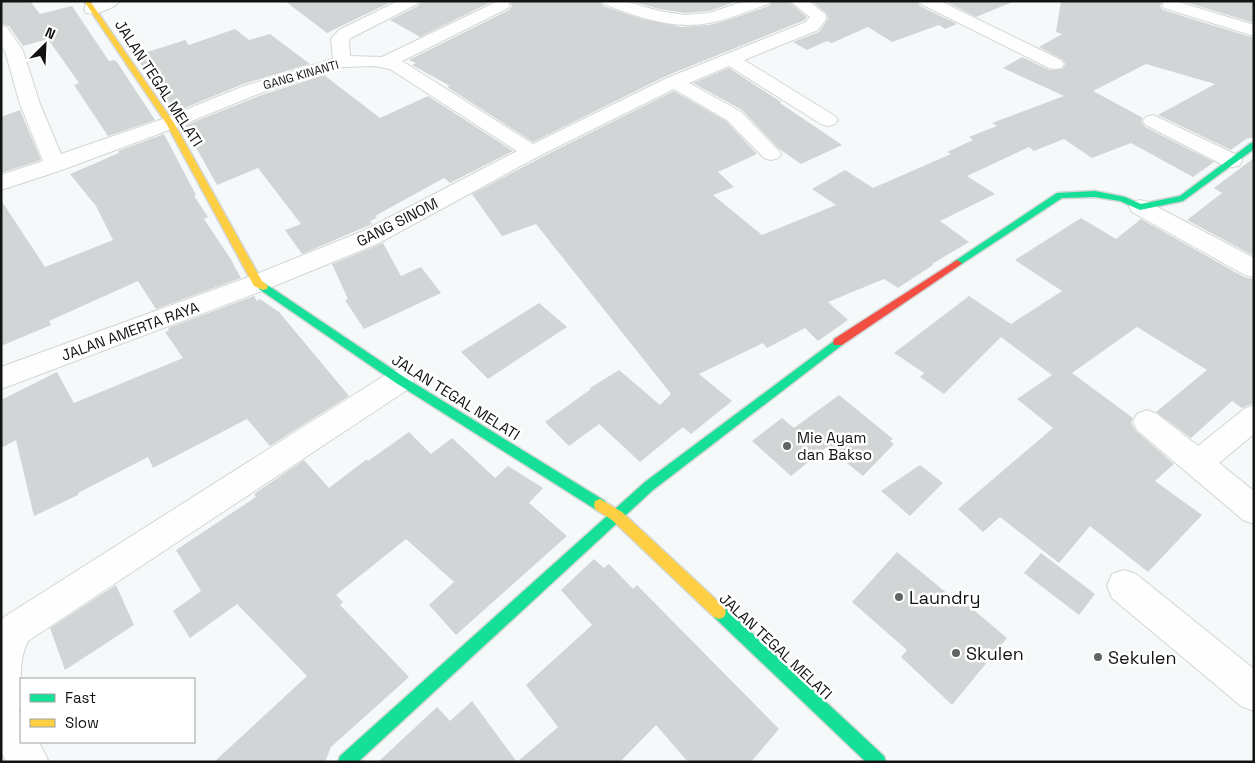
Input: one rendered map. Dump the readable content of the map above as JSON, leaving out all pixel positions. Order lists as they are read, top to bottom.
{
  "streets": {
    "street": [
      "GANG KINANTI",
      "JALAN TEGAL MELATI",
      "GANG SINOM",
      "JALAN AMERTA RAYA"
    ]
  },
  "crossings": [
    ["GANG KINANTI", "JALAN TEGAL MELATI"],
    ["GANG KINANTI", "GANG SINOM"],
    ["JALAN TEGAL MELATI", "GANG SINOM"],
    ["JALAN TEGAL MELATI", "JALAN AMERTA RAYA"],
    ["GANG SINOM", "JALAN AMERTA RAYA"]
  ],
  "places": [
    "Mie Ayam dan Bakso",
    "Laundry",
    "Skulen",
    "Sekulen"
  ],
  "legend": ["Fast", "Slow"],
  "north": "top right"
}
